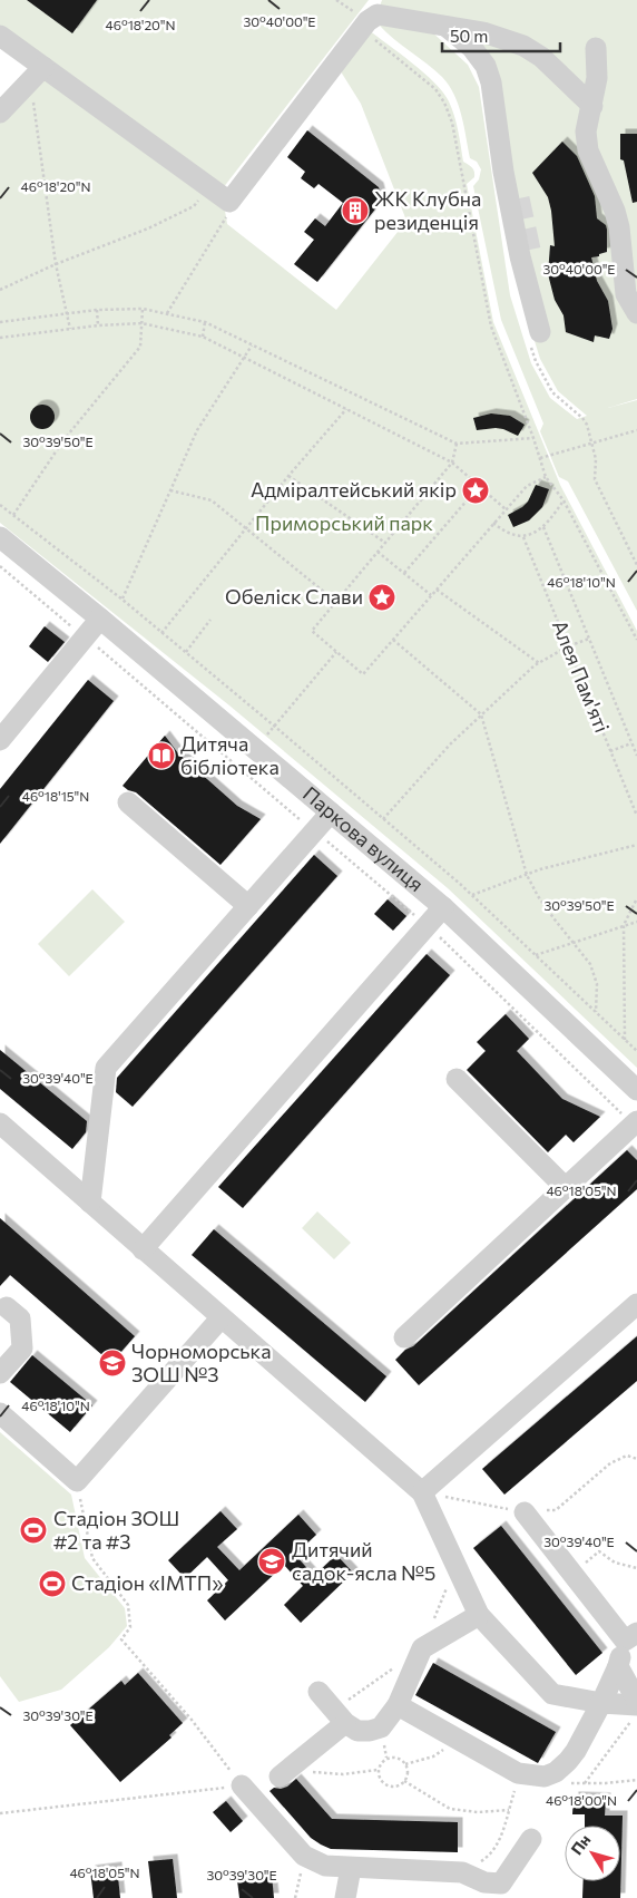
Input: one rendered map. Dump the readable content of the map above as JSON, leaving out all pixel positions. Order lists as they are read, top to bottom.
{
  "streets": {
    "street": ["Паркова вулиця"],
    "path": ["Алея Пам'яті"]
  },
  "parks": ["Приморський парк"],
  "places": {
    "building": ["ЖК Клубна резиденція"],
    "place": ["Адміралтейський якір", "Обеліск Cлави"],
    "library": ["Дитяча бібліотека"],
    "school or university": ["Чорноморська ЗОШ №3", "Дитячий садок-ясла №5"],
    "sports": ["Стадіон ЗОШ #2 та #3", "Стадіон «ІМТП»"]
  },
  "scale_bar": "50 m",
  "north": "top left",
  "coordinates": [
    "30°40'00\"E",
    "46°18'20\"N",
    "30°39'50\"E",
    "46°18'10\"N",
    "46°18'15\"N",
    "30°39'40\"E",
    "46°18'05\"N",
    "30°39'30\"E",
    "46°18'00\"N"
  ]
}
